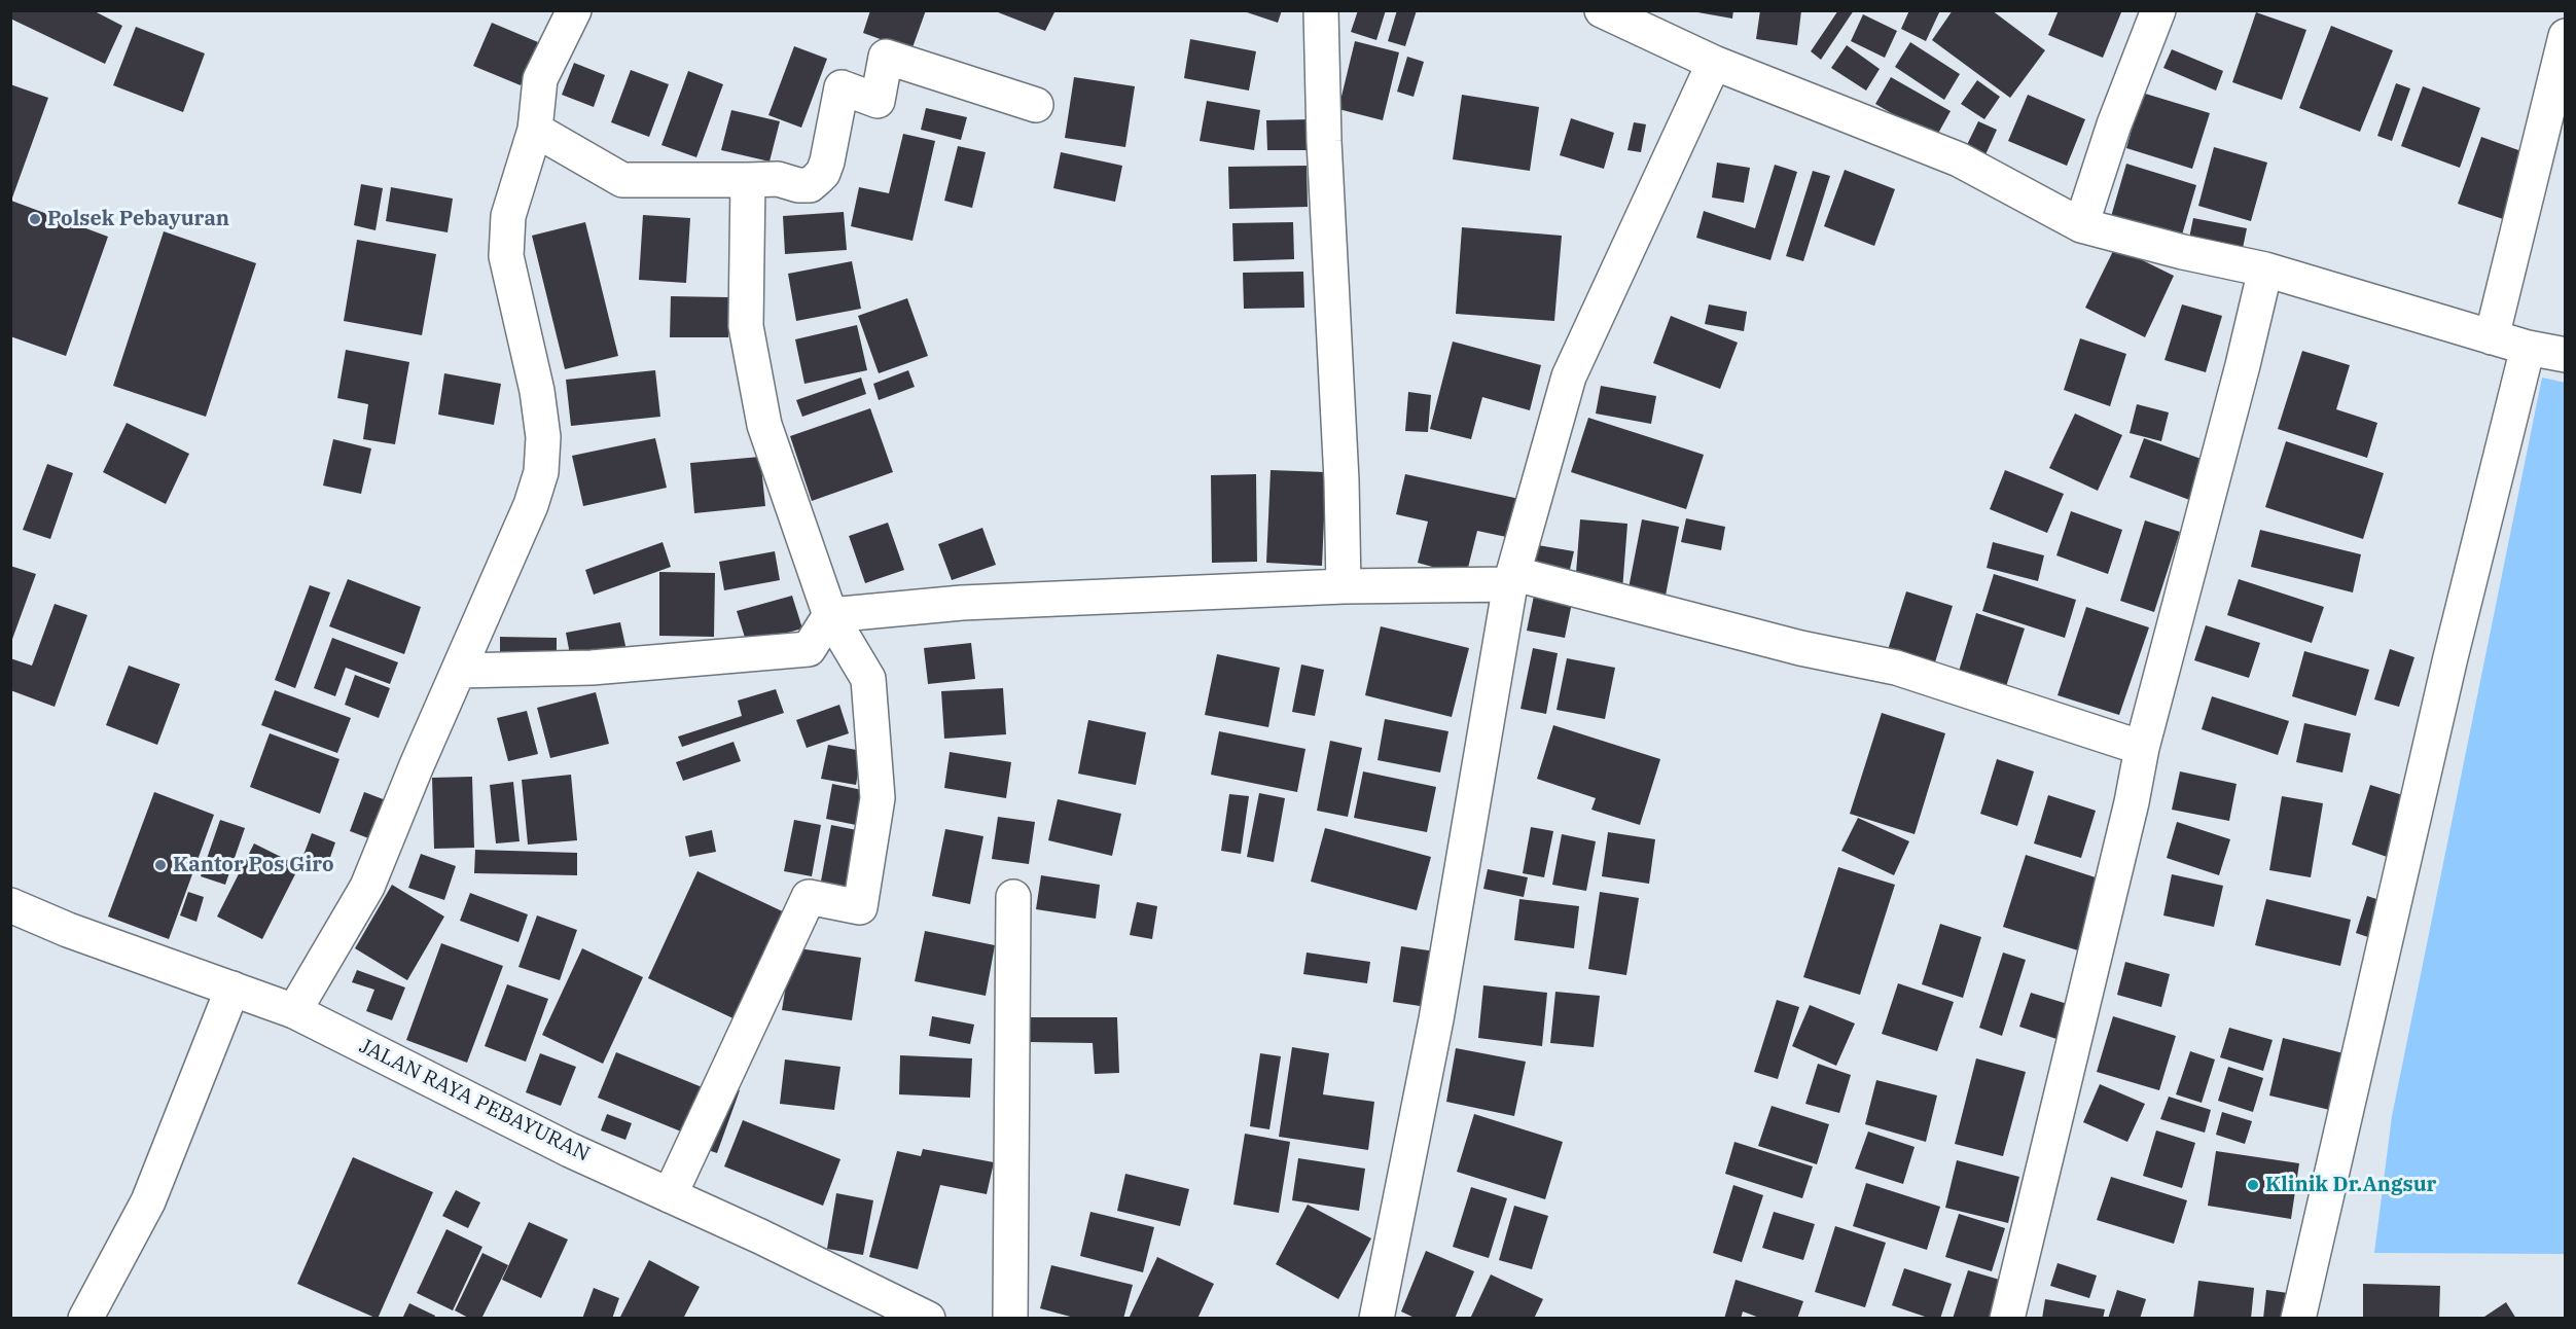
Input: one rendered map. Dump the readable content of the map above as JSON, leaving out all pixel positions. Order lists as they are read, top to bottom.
{
  "streets": {
    "street": ["JALAN RAYA PEBAYURAN"]
  },
  "places": ["Polsek Pebayuran", "Kantor Pos Giro", "Klinik Dr.Angsur"]
}
